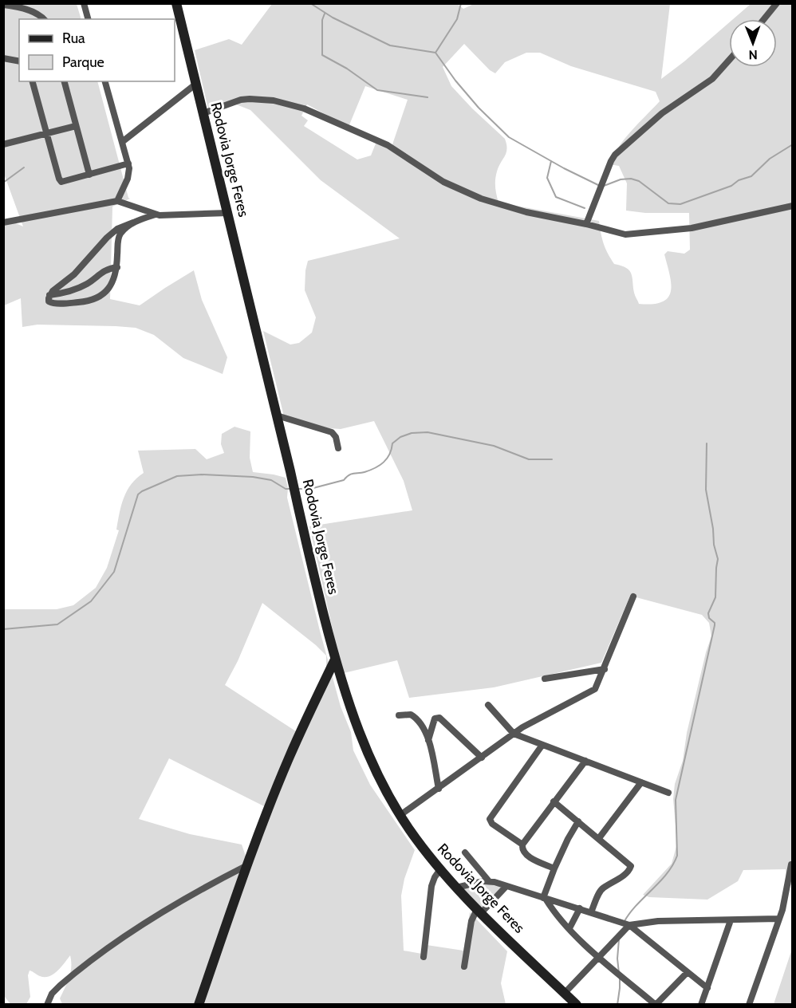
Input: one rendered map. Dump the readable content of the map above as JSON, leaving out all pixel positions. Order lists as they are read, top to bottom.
{
  "streets": {
    "main road": ["Rodovia Jorge Feres"]
  },
  "legend": ["Rua", "Parque"],
  "north": "bottom"
}
